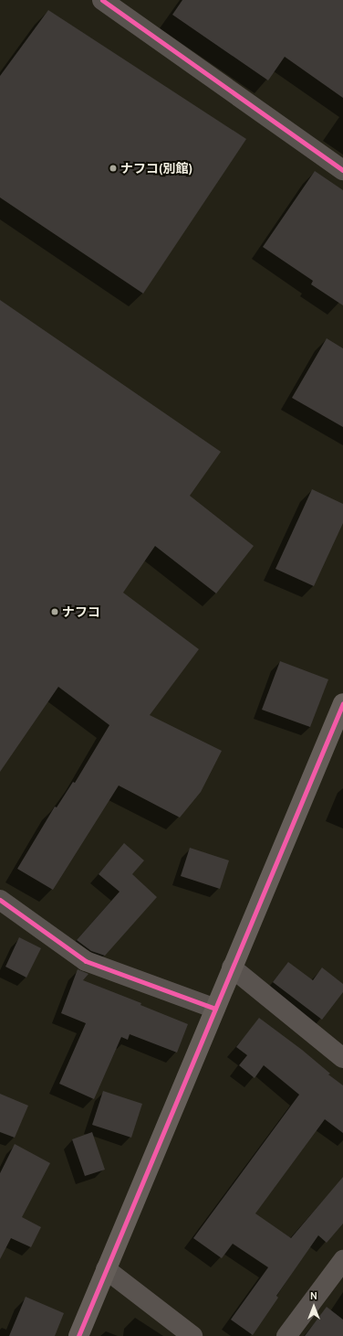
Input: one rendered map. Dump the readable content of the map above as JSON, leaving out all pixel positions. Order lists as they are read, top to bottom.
{
  "places": ["ナフコ(別館)", "ナフコ"],
  "north": "top"
}
